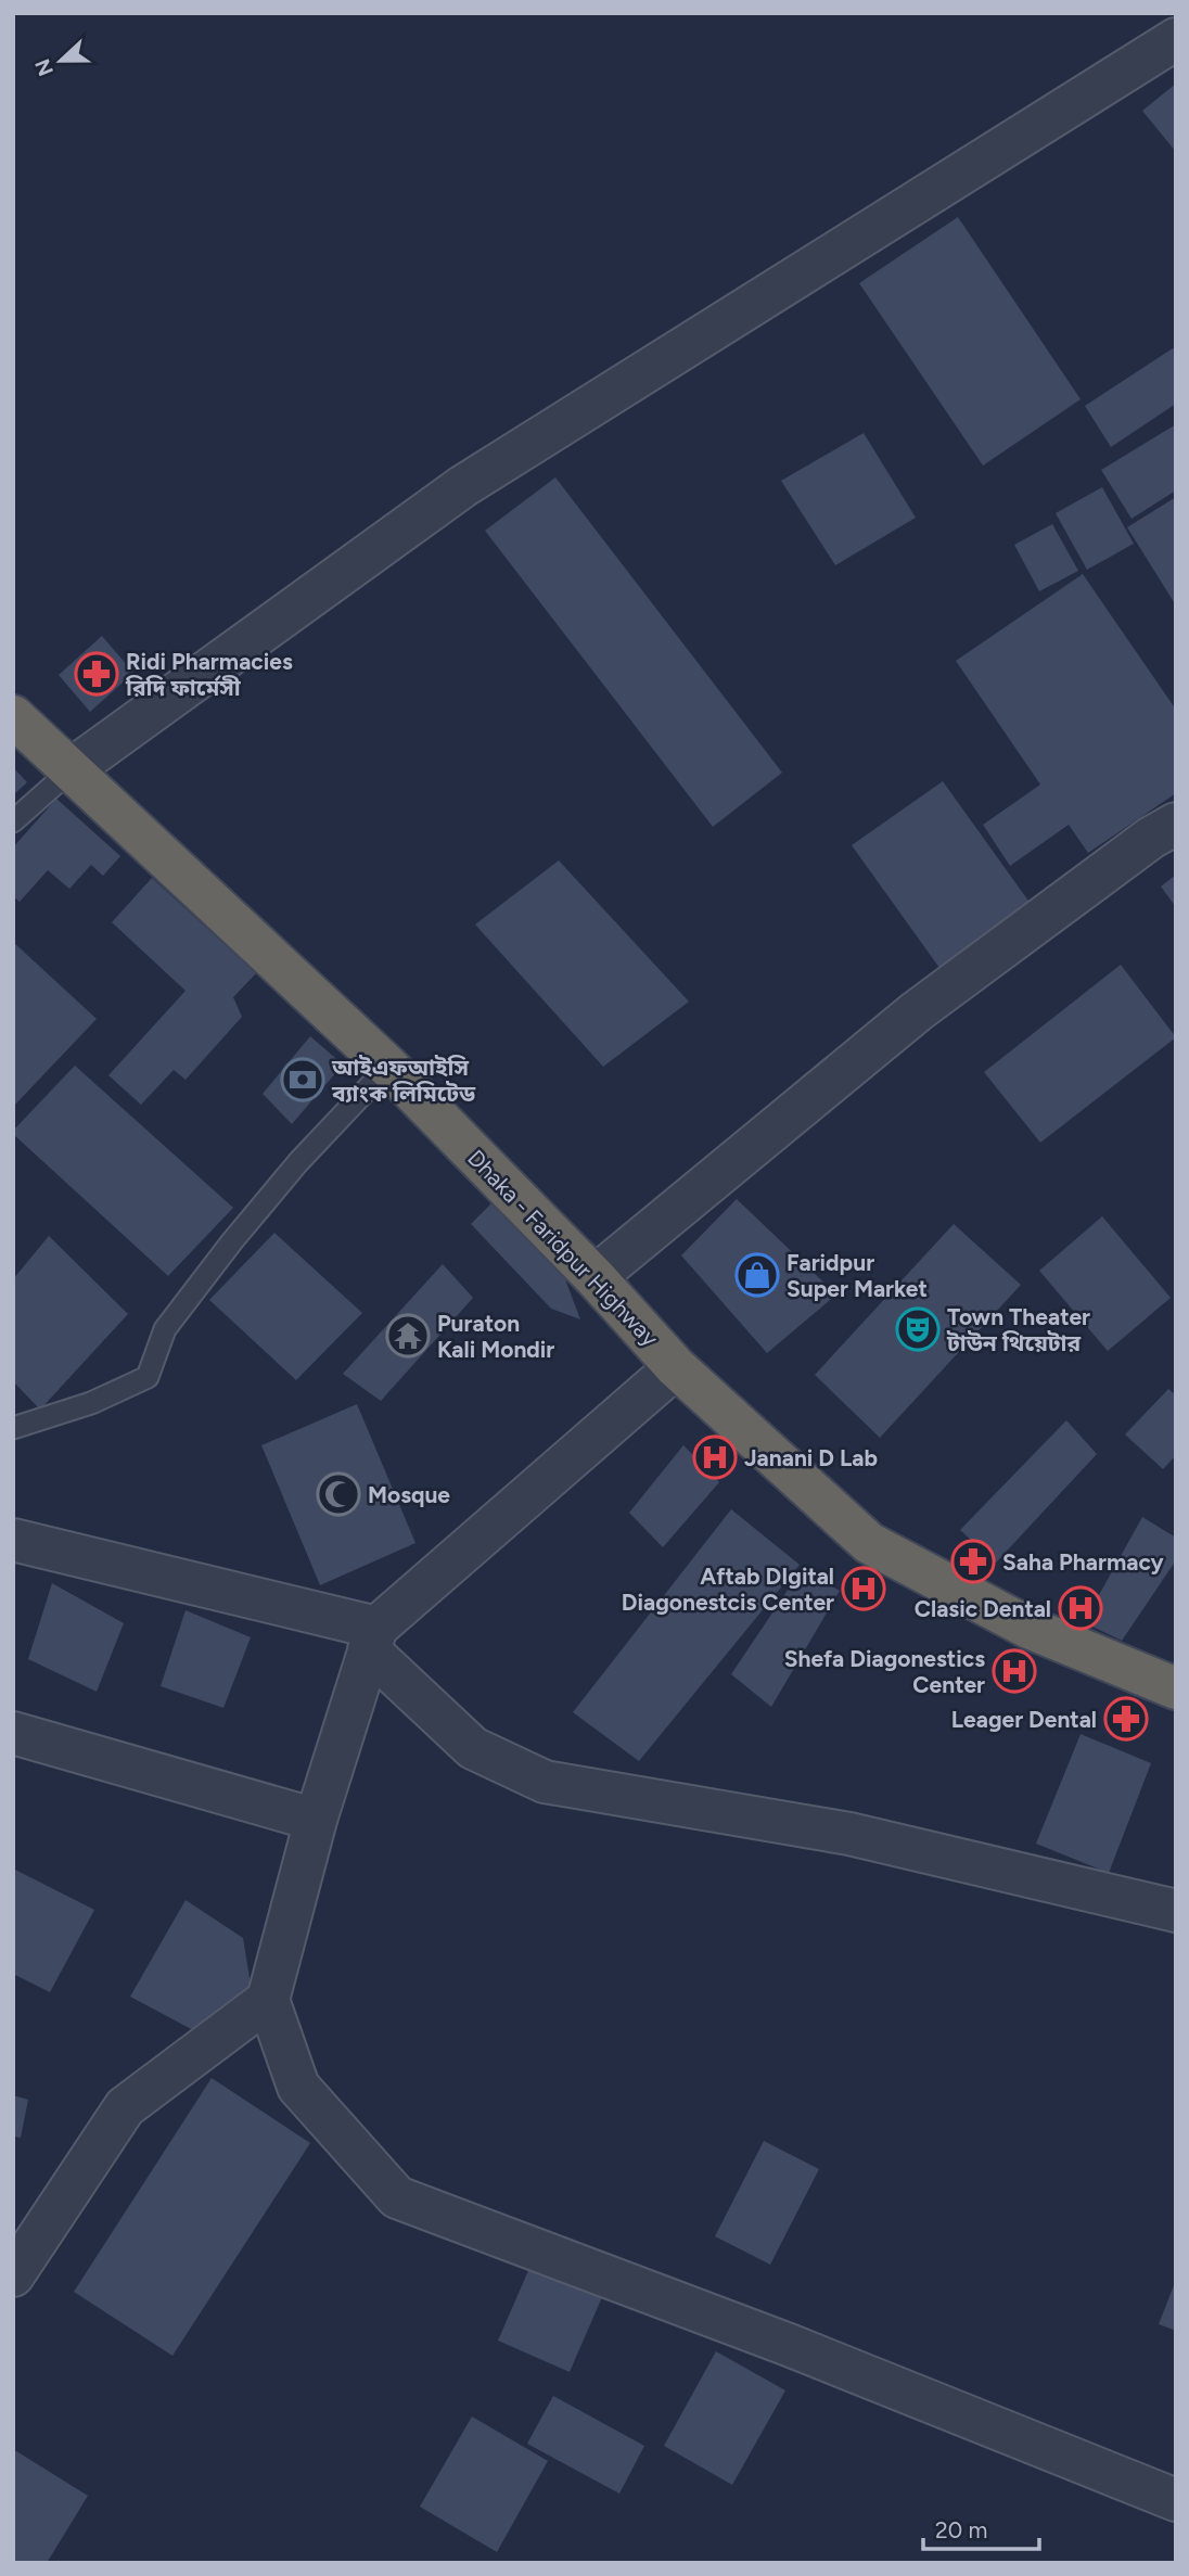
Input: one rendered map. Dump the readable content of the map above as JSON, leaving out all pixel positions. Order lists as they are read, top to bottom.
{
  "streets": {
    "highway": ["Dhaka - Faridpur Highway"]
  },
  "places": {
    "pharmacy": ["Ridi Pharmacies রিদি ফার্মেসী", "Saha Pharmacy", "Leager Dental"],
    "bank": ["আইএফআইসি ব্যাংক লিমিটেড"],
    "shop": ["Faridpur Super Market"],
    "theatre": ["Town Theater টাউন থিয়েটার"],
    "temple": ["Puraton Kali Mondir"],
    "hospital": [
      "Janani D Lab",
      "Aftab DIgital Diagonestcis Center",
      "Clasic Dental",
      "Shefa Diagonestics Center"
    ],
    "mosque": ["Mosque"]
  },
  "scale_bar": "20 m",
  "north": "left"
}
